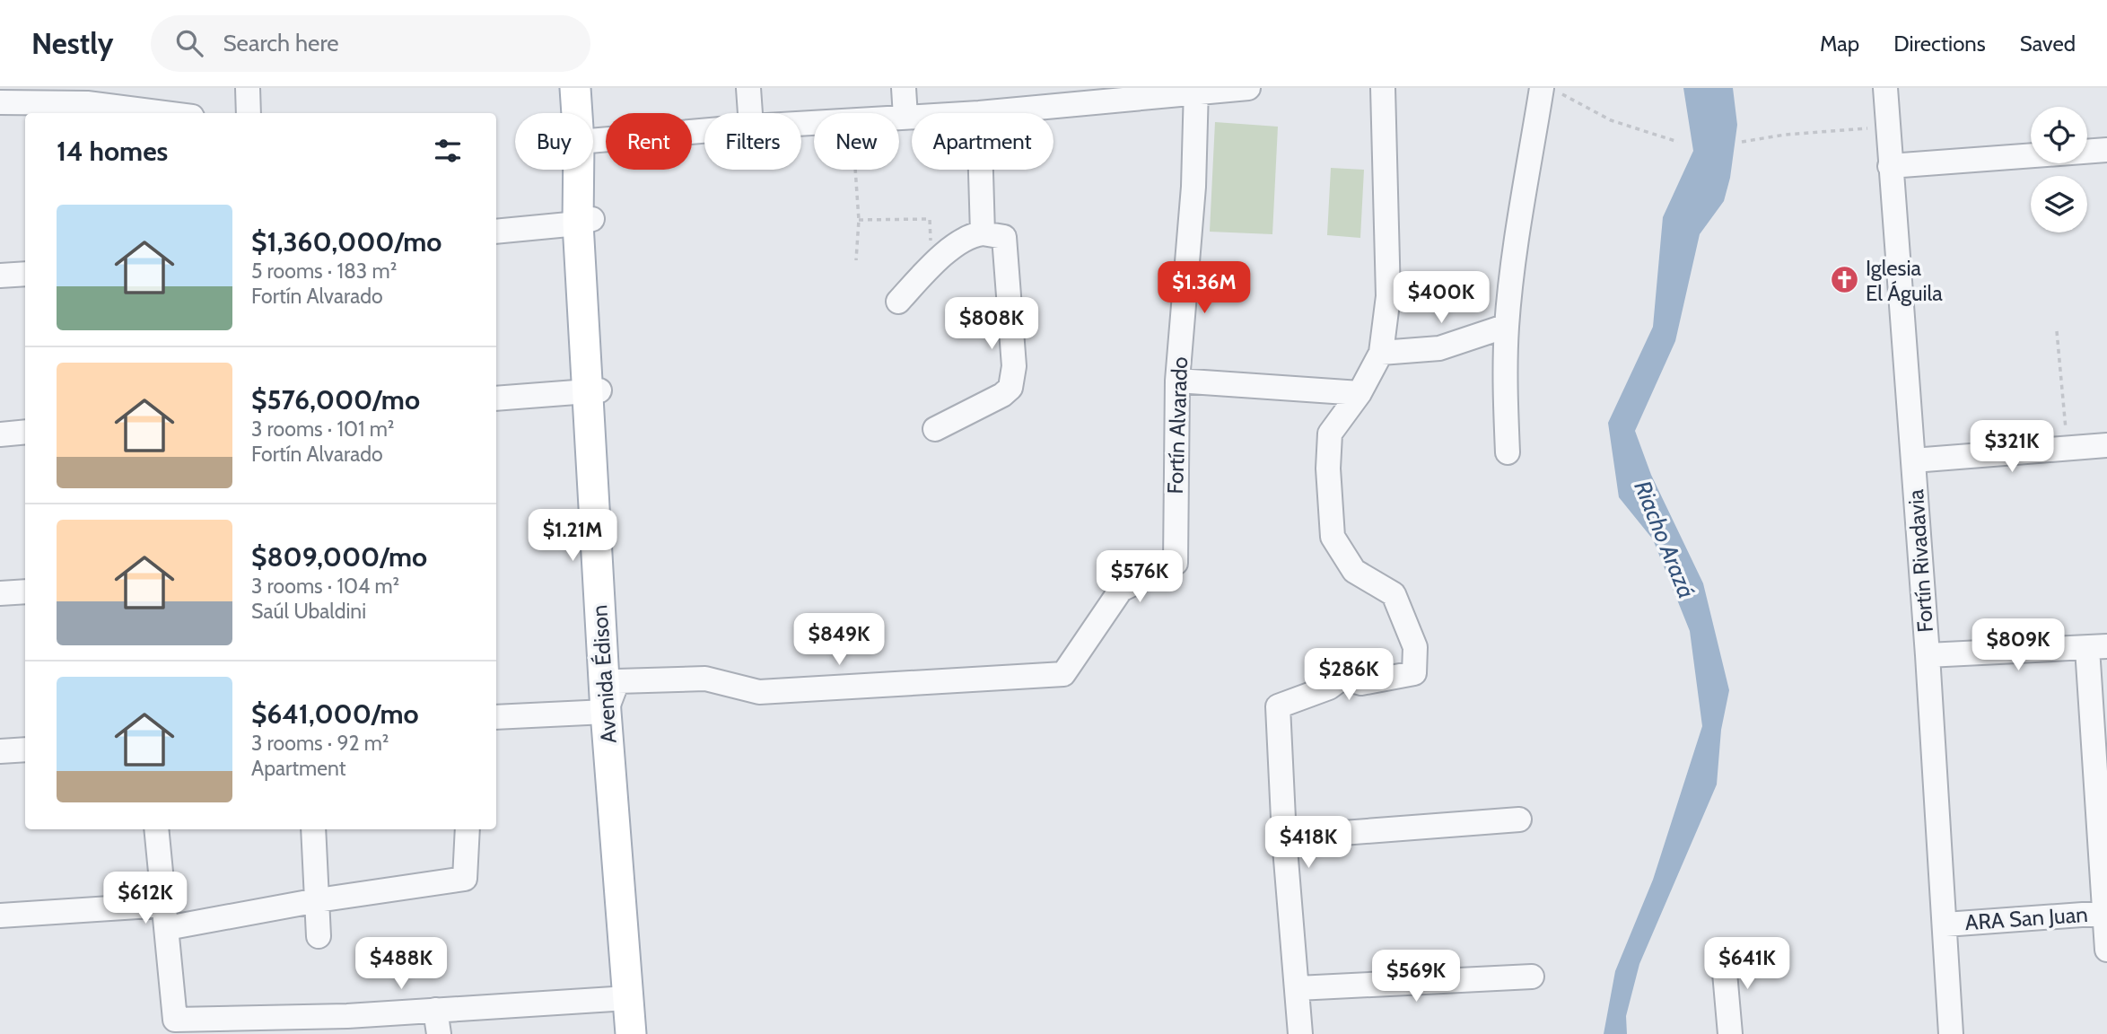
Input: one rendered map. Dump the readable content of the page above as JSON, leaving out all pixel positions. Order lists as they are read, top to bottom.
{
  "streets": {
    "main road": ["Avenida Édison"],
    "street": ["Fortín Alvarado", "Fortín Rivadavia", "ARA San Juan"]
  },
  "crossings": [
    ["Fortín Alvarado", "Avenida Édison"],
    ["Fortín Rivadavia", "ARA San Juan"]
  ],
  "water": ["Riacho Arazá"],
  "places": {
    "church": ["Iglesia El Águila"]
  },
  "page": {
    "header": "Nestly",
    "search": "Search here",
    "nav": ["Map", "Directions", "Saved"],
    "chip": [
      "Buy",
      "Rent",
      "Filters",
      "New",
      "Apartment"
    ],
    "heading": "14 homes",
    "list": [
      {
        "name": "$1,360,000/mo",
        "note": "5 rooms · 183 m² · Fortín Alvarado"
      },
      {
        "name": "$576,000/mo",
        "note": "3 rooms · 101 m² · Fortín Alvarado"
      },
      {
        "name": "$809,000/mo",
        "note": "3 rooms · 104 m² · Saúl Ubaldini"
      },
      {
        "name": "$641,000/mo",
        "note": "3 rooms · 92 m² · Apartment"
      }
    ],
    "price": [
      "$1.36M",
      "$400K",
      "$808K",
      "$321K",
      "$1.21M",
      "$576K",
      "$849K",
      "$809K",
      "$286K",
      "$418K",
      "$612K",
      "$488K",
      "$641K",
      "$569K"
    ]
  }
}
